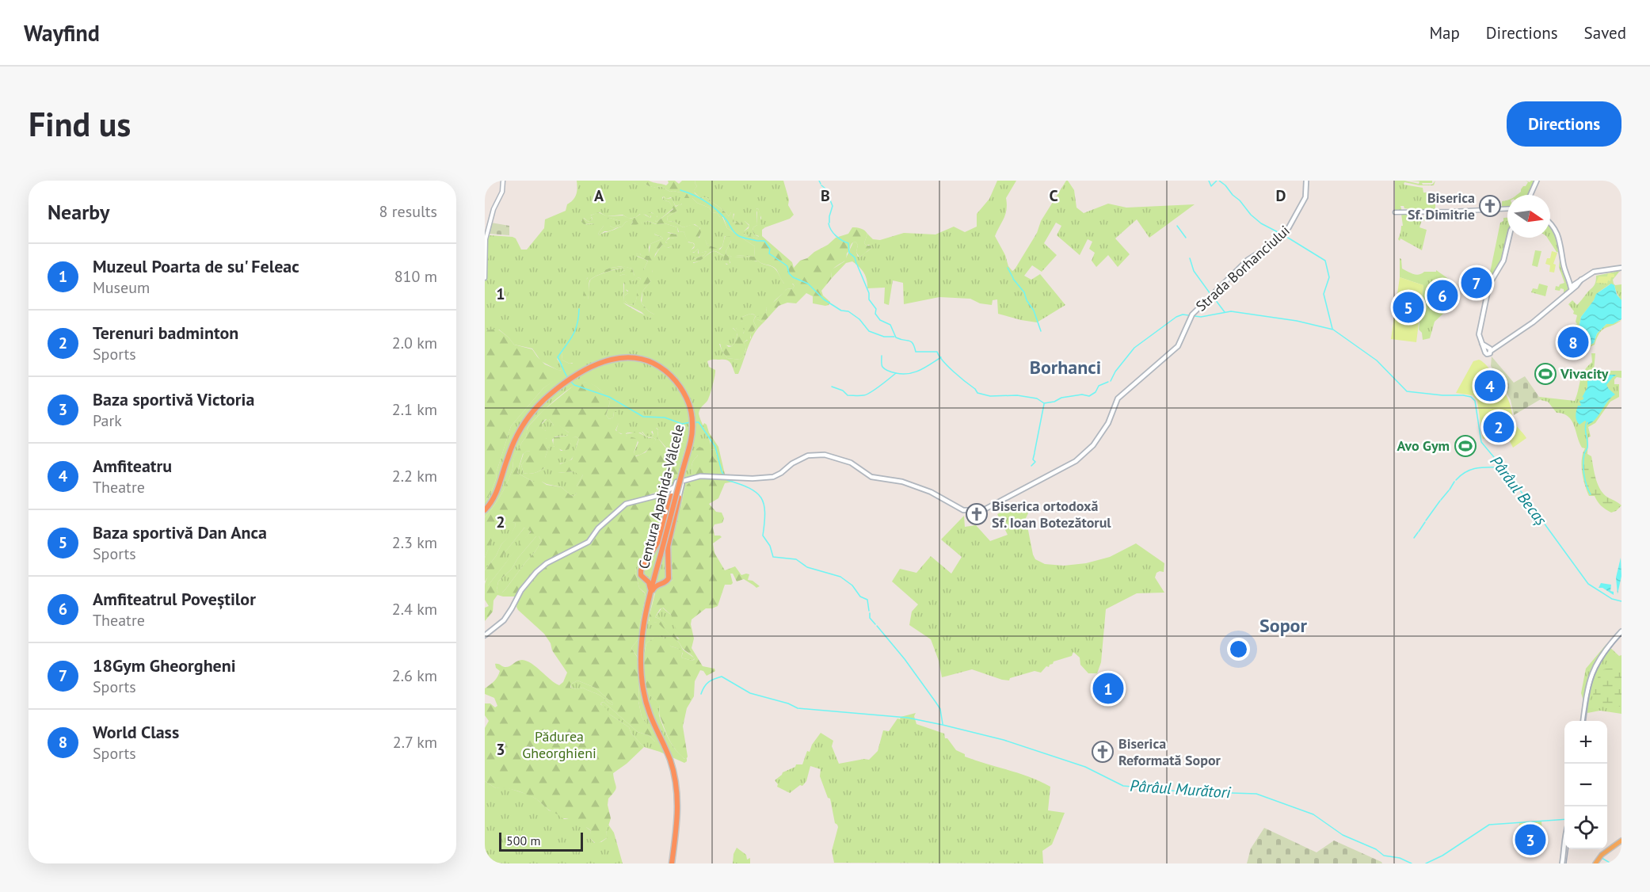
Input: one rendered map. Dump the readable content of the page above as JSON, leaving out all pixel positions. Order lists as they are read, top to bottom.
{
  "streets": {
    "highway": ["Centura Apahida-Vâlcele"],
    "main road": ["Strada Borhanciului"]
  },
  "districts": ["Borhanci", "Sopor"],
  "water": ["Pârâul Becaș", "Pârâul Murători"],
  "parks": ["Pădurea Gheorghieni"],
  "places": {
    "church": ["Biserica Sf. Dimitrie", "Biserica ortodoxă Sf. Ioan Botezătorul", "Biserica Reformată Sopor"],
    "sports": ["Vivacity", "Avo Gym"]
  },
  "scale_bar": "500 m",
  "north": "right",
  "page": {
    "header": "Wayfind",
    "nav": ["Map", "Directions", "Saved"],
    "buttons": "Directions",
    "title": "Find us",
    "heading": ["Nearby", "8 results"],
    "list": [
      {
        "mark": "1",
        "name": "Muzeul Poarta de su' Feleac",
        "note": "Museum",
        "value": "810 m"
      },
      {
        "mark": "2",
        "name": "Terenuri badminton",
        "note": "Sports",
        "value": "2.0 km"
      },
      {
        "mark": "3",
        "name": "Baza sportivă Victoria",
        "note": "Park",
        "value": "2.1 km"
      },
      {
        "mark": "4",
        "name": "Amfiteatru",
        "note": "Theatre",
        "value": "2.2 km"
      },
      {
        "mark": "5",
        "name": "Baza sportivă Dan Anca",
        "note": "Sports",
        "value": "2.3 km"
      },
      {
        "mark": "6",
        "name": "Amfiteatrul Poveștilor",
        "note": "Theatre",
        "value": "2.4 km"
      },
      {
        "mark": "7",
        "name": "18Gym Gheorgheni",
        "note": "Sports",
        "value": "2.6 km"
      },
      {
        "mark": "8",
        "name": "World Class",
        "note": "Sports",
        "value": "2.7 km"
      }
    ],
    "pins": [
      "7",
      "6",
      "5",
      "8",
      "4",
      "2",
      "1",
      "3"
    ],
    "map_buttons": ["+", "−"],
    "scale": "500 m"
  },
  "grid": {
    "columns": [
      "A",
      "B",
      "C",
      "D"
    ],
    "rows": ["1", "2", "3"]
  }
}
